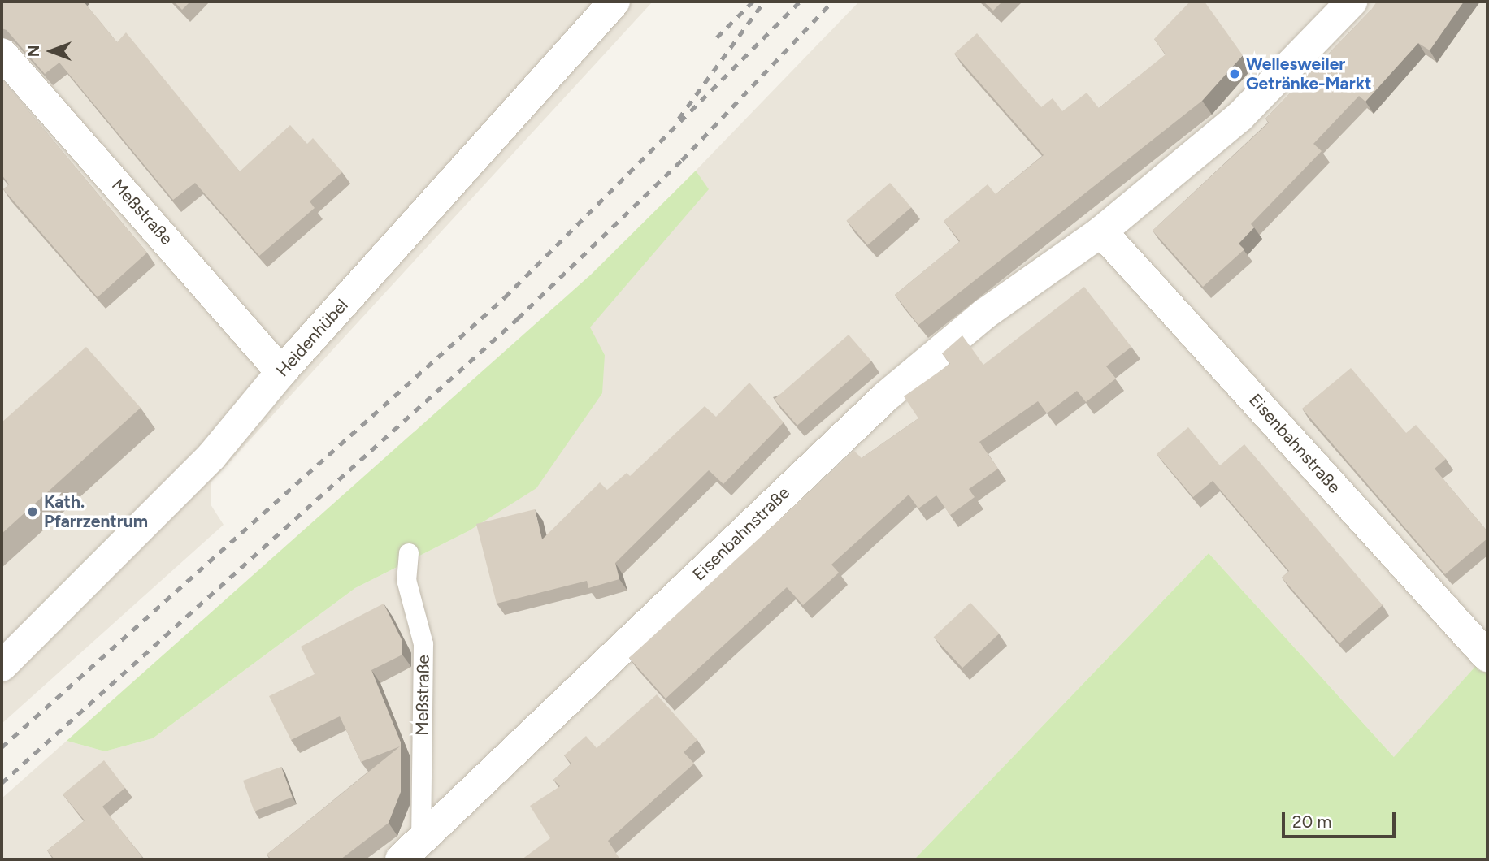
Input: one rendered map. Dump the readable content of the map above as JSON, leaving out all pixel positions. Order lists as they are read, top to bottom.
{
  "streets": {
    "street": ["Meßstraße", "Heidenhübel", "Eisenbahnstraße"]
  },
  "crossings": [
    ["Meßstraße", "Heidenhübel"],
    ["Meßstraße", "Eisenbahnstraße"]
  ],
  "places": ["Wellesweiler Getränke-Markt", "Kath. Pfarrzentrum"],
  "scale_bar": "20 m",
  "north": "left"
}
